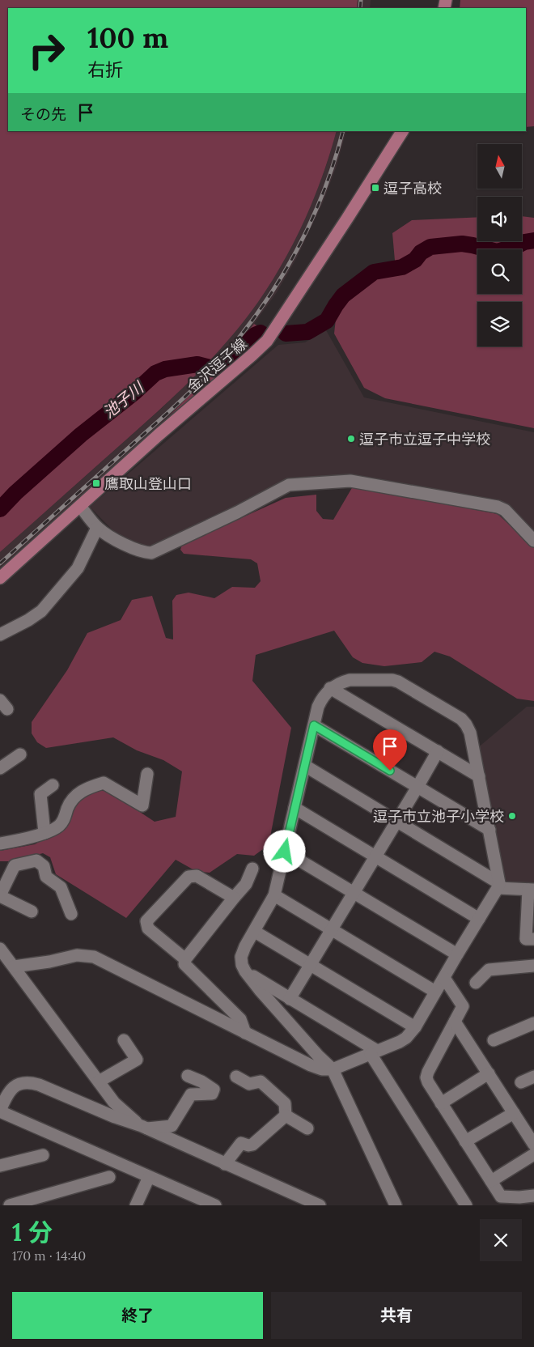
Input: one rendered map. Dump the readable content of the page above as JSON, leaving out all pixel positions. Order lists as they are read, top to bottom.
{
  "streets": {
    "main road": ["金沢逗子線"]
  },
  "water": ["池子川"],
  "places": {
    "transit": ["逗子高校", "鷹取山登山口"],
    "other": ["逗子市立逗子中学校", "逗子市立池子小学校"]
  },
  "north": "top",
  "page": {
    "turn": ["100 m", "右折"],
    "then": "その先",
    "heading": ["1 分", "170 m · 14:40"],
    "buttons": ["終了", "共有"]
  }
}
